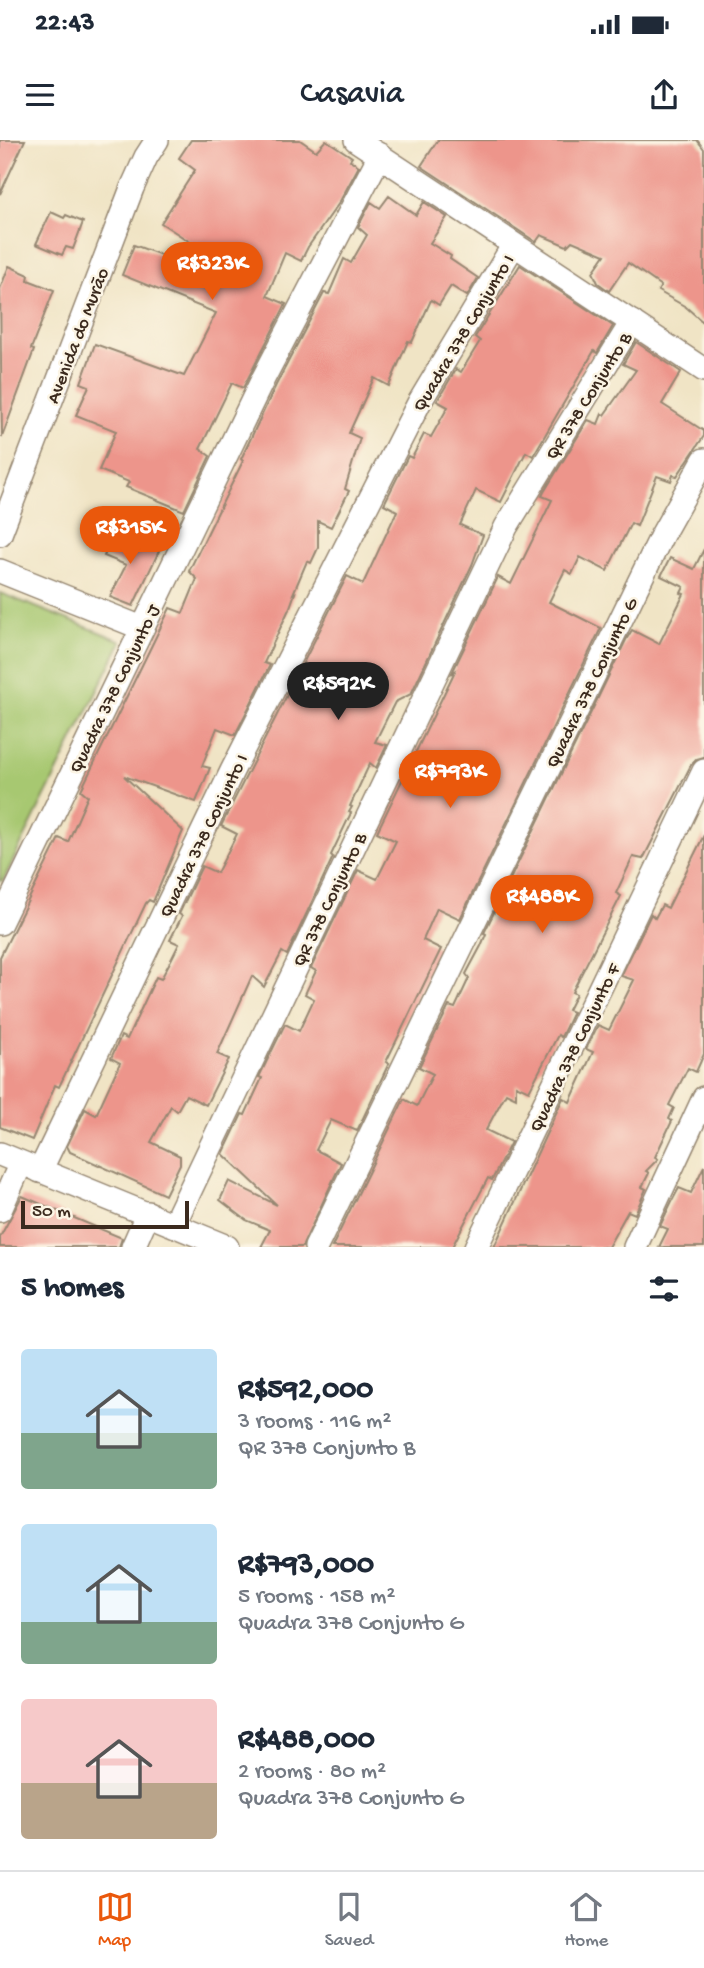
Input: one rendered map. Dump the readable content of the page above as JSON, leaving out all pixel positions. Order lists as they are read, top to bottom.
{
  "streets": {
    "street": [
      "Quadra 378 Conjunto I",
      "Avenida do Murão",
      "QR 378 Conjunto B",
      "Quadra 378 Conjunto G",
      "Quadra 378 Conjunto J",
      "Quadra 378 Conjunto F"
    ]
  },
  "scale_bar": "50 m",
  "page": {
    "status": "22:43",
    "header": "Casavia",
    "price": [
      "R$323K",
      "R$315K",
      "R$592K",
      "R$793K",
      "R$488K"
    ],
    "scale": "50 m",
    "heading": "5 homes",
    "list": [
      {
        "name": "R$592,000",
        "note": "3 rooms · 116 m² · QR 378 Conjunto B"
      },
      {
        "name": "R$793,000",
        "note": "5 rooms · 158 m² · Quadra 378 Conjunto G"
      },
      {
        "name": "R$488,000",
        "note": "2 rooms · 80 m² · Quadra 378 Conjunto G"
      }
    ],
    "tabs": ["Map", "Saved", "Home"]
  }
}
